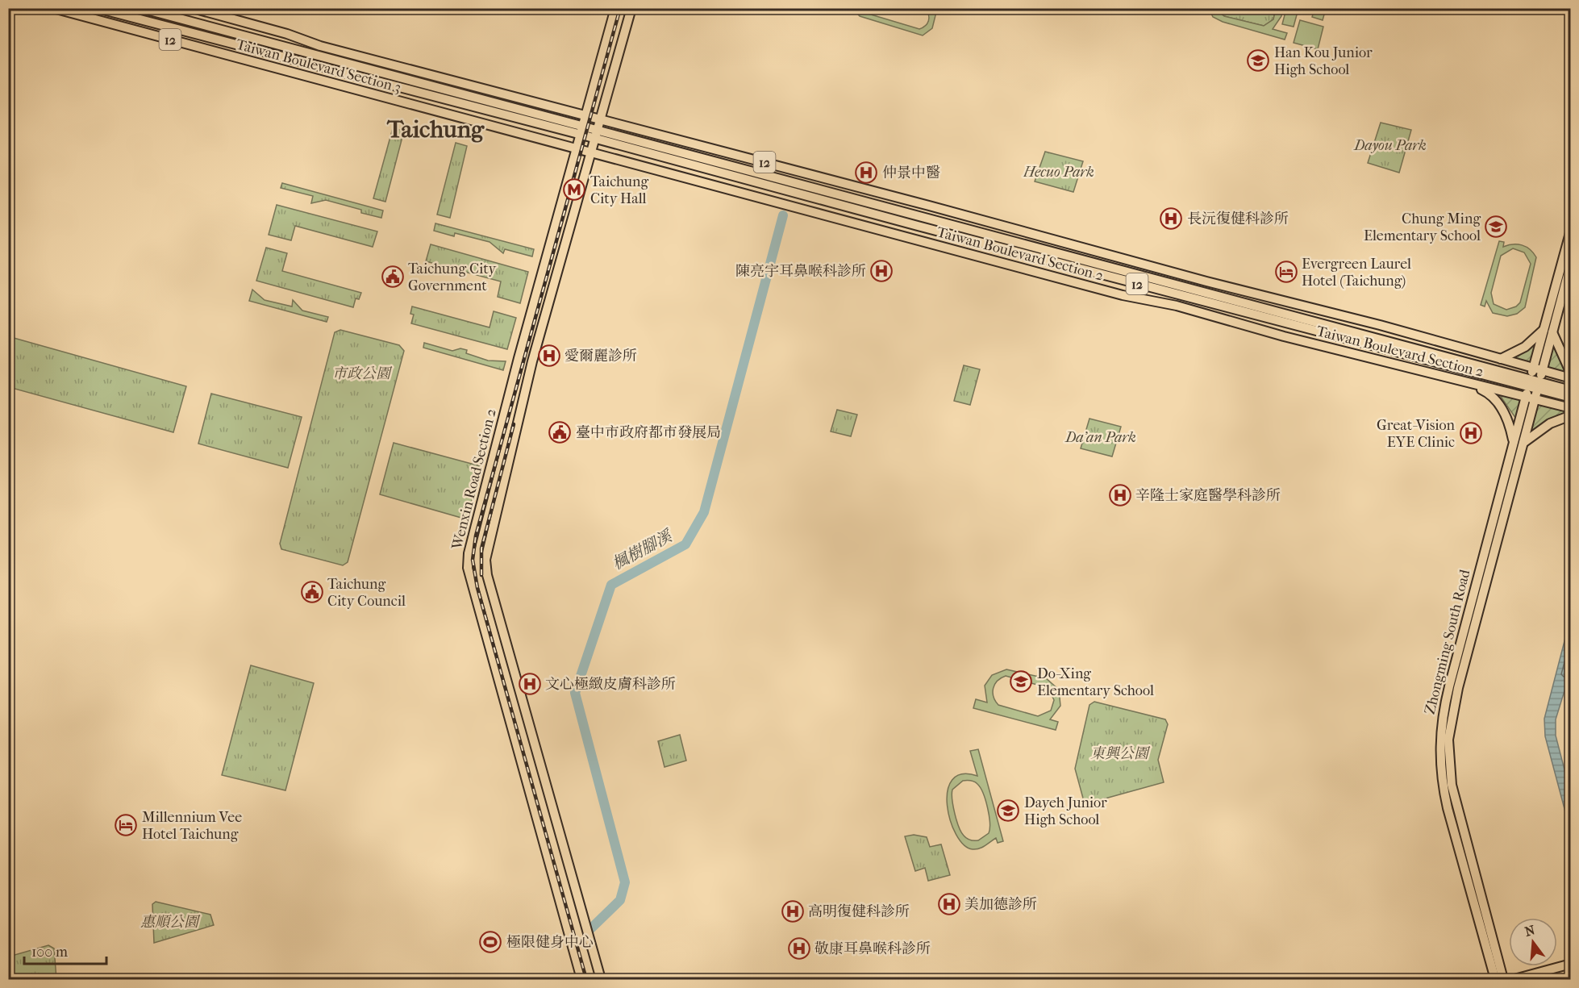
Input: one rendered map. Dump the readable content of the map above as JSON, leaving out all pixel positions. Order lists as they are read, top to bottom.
{
  "streets": {
    "main road": [
      "12",
      "Taiwan Boulevard Section 3",
      "Taiwan Boulevard Section 2",
      "Wenxin Road Section 2",
      "Zhongming South Road"
    ]
  },
  "crossings": [
    ["Taiwan Boulevard Section 3", "Taiwan Boulevard Section 2"],
    ["Taiwan Boulevard Section 3", "Wenxin Road Section 2"],
    ["Taiwan Boulevard Section 2", "Wenxin Road Section 2"],
    ["Taiwan Boulevard Section 2", "Zhongming South Road"]
  ],
  "districts": ["Taichung"],
  "water": ["楓樹腳溪"],
  "parks": [
    "Dayou Park",
    "Hecuo Park",
    "市政公園",
    "Da’an Park",
    "東興公園",
    "惠順公園"
  ],
  "places": {
    "school or university": [
      "Han Kou Junior High School",
      "Chung Ming Elementary School",
      "Do-Xing Elementary School",
      "Dayeh Junior High School"
    ],
    "hospital": [
      "仲景中醫",
      "長沅復健科診所",
      "陳亮宇耳鼻喉科診所",
      "愛爾麗診所",
      "Great-Vision EYE Clinic",
      "辛隆士家庭醫學科診所",
      "文心極緻皮膚科診所",
      "美加德診所",
      "高明復健科診所",
      "敬康耳鼻喉科診所"
    ],
    "metro station": ["Taichung City Hall"],
    "hotel": ["Evergreen Laurel Hotel (Taichung)", "Millennium Vee Hotel Taichung"],
    "public building": ["Taichung City Government", "臺中市政府都市發展局", "Taichung City Council"],
    "sports": ["極限健身中心"]
  },
  "scale_bar": "100 m",
  "north": "top"
}
